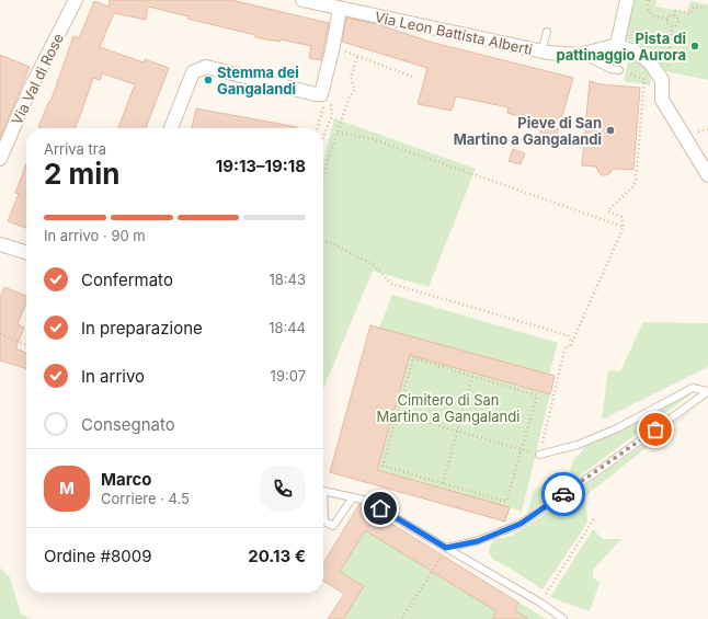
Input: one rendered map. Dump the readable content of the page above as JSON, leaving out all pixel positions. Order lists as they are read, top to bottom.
{
  "streets": {
    "street": ["Via Leon Battista Alberti", "Via Val di Rose"]
  },
  "parks": ["Cimitero di San Martino a Gangalandi"],
  "places": ["Pista di pattinaggio Aurora", "Stemma dei Gangalandi", "Pieve di San Martino a Gangalandi"],
  "page": {
    "heading": ["2 min", "Arriva tra", "19:13–19:18"],
    "panel": [
      "Marco",
      "Corriere · 4.5",
      "Ordine #8009",
      "20.13 €"
    ],
    "bar": "In arrivo · 90 m",
    "list": [
      ["Confermato", "18:43"],
      ["In preparazione", "18:44"],
      ["In arrivo", "19:07"],
      "Consegnato"
    ],
    "round": "M"
  }
}
